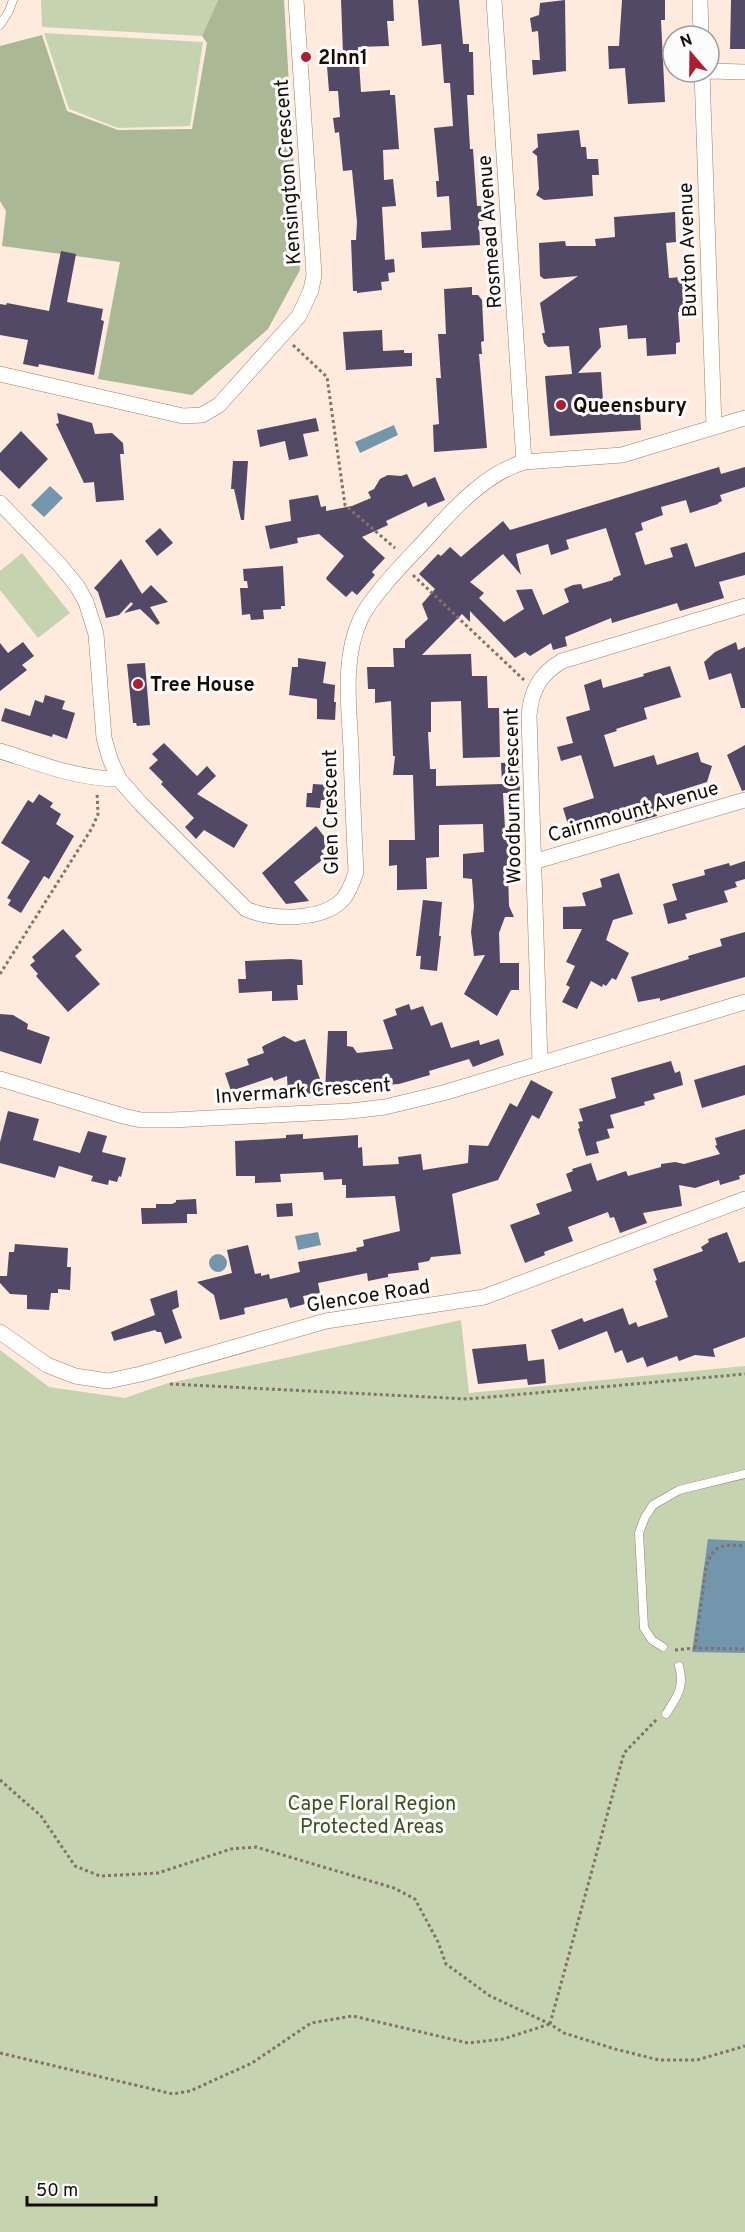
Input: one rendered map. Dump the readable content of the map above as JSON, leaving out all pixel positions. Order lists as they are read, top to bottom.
{
  "streets": {
    "street": [
      "Kensington Crescent",
      "Rosmead Avenue",
      "Buxton Avenue",
      "Woodburn Crescent",
      "Cairnmount Avenue",
      "Glen Crescent",
      "Invermark Crescent",
      "Glencoe Road"
    ]
  },
  "crossings": [
    ["Rosmead Avenue", "Glen Crescent"],
    ["Buxton Avenue", "Glen Crescent"],
    ["Woodburn Crescent", "Cairnmount Avenue"],
    ["Woodburn Crescent", "Invermark Crescent"]
  ],
  "parks": ["Cape Floral Region Protected Areas"],
  "places": ["2Inn1", "Queensbury", "Tree House"],
  "scale_bar": "50 m",
  "north": "top"
}
